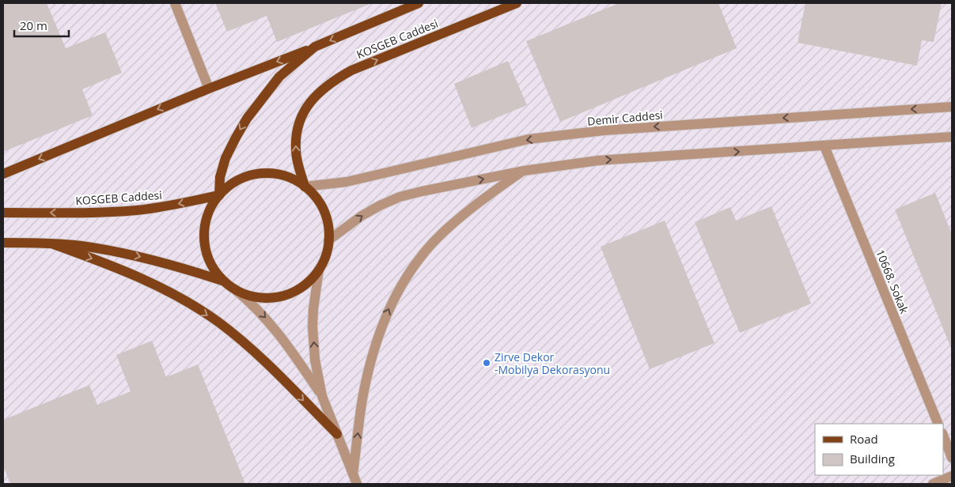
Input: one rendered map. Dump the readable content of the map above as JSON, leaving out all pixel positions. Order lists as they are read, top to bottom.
{
  "streets": {
    "main road": ["KOSGEB Caddesi"],
    "street": ["Demir Caddesi", "10668. Sokak"]
  },
  "crossings": [
    ["KOSGEB Caddesi", "Demir Caddesi"]
  ],
  "places": ["Zirve Dekor -Mobilya Dekorasyonu"],
  "legend": ["Road", "Building"],
  "scale_bar": "20 m"
}
